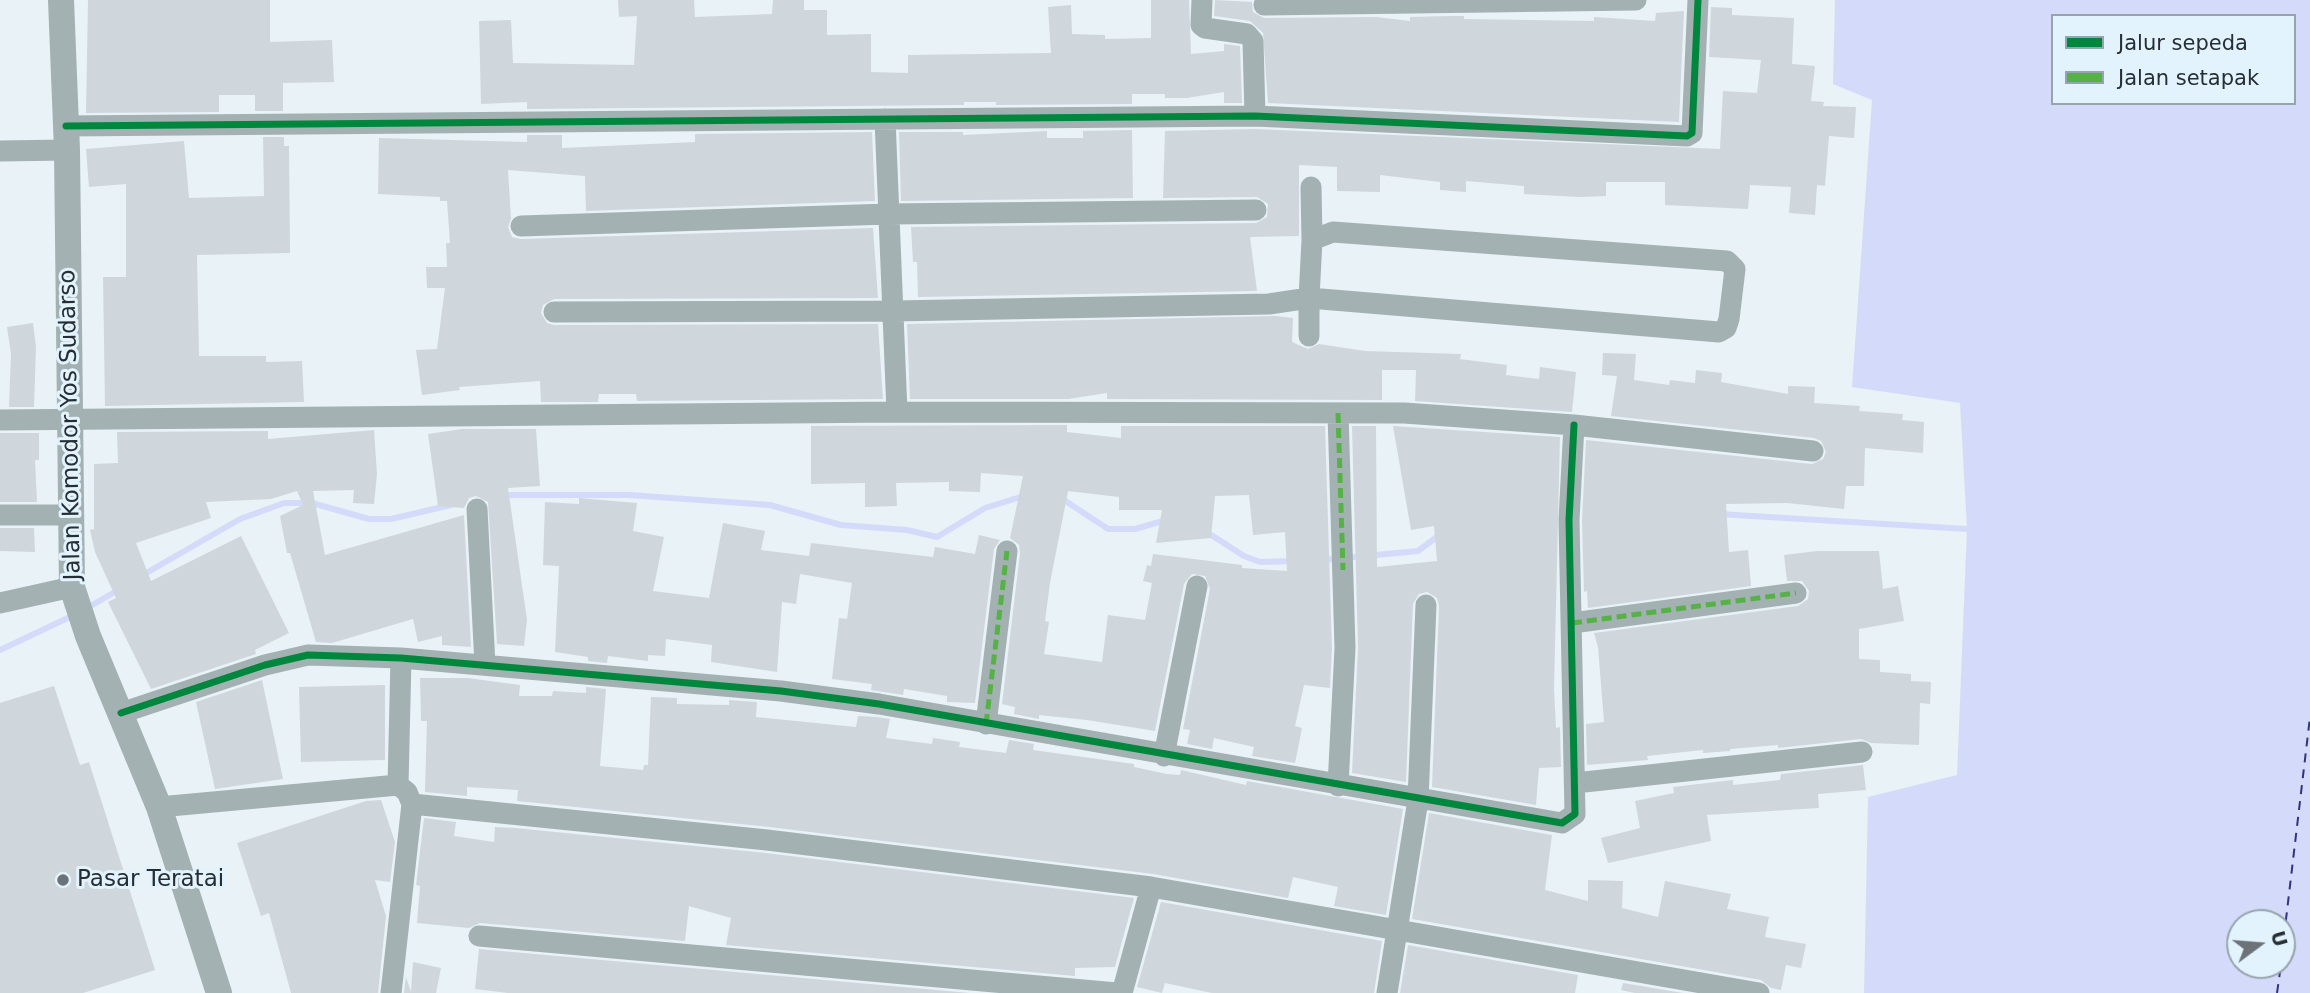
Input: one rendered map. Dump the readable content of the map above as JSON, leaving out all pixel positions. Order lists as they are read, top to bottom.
{
  "streets": {
    "street": ["Jalan Komodor Yos Sudarso"]
  },
  "places": ["Pasar Teratai"],
  "legend": ["Jalur sepeda", "Jalan setapak"],
  "north": "right"
}
